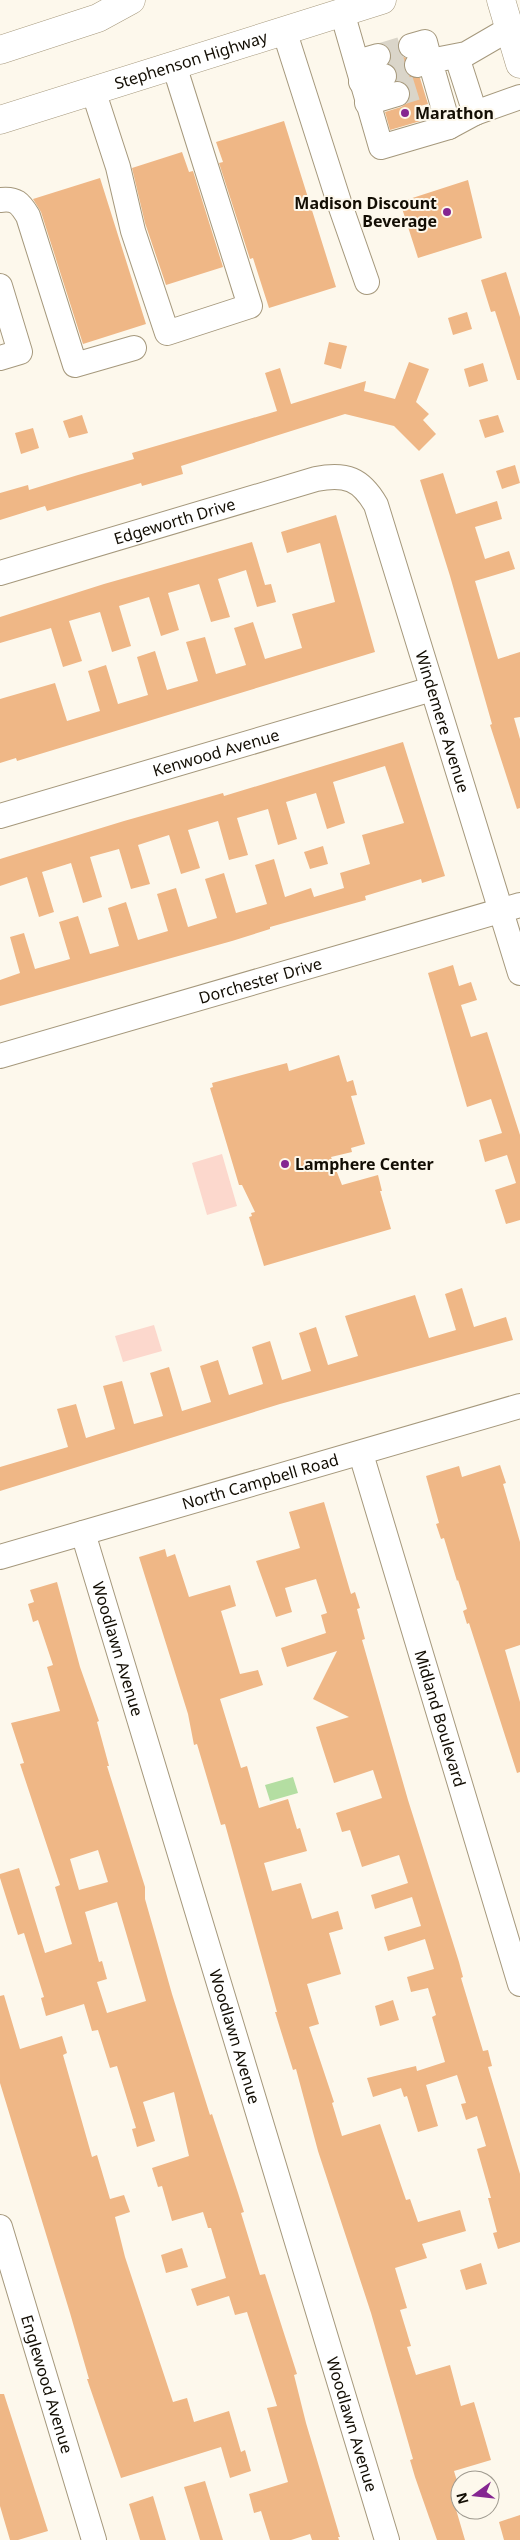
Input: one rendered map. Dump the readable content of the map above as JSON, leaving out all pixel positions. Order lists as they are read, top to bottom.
{
  "streets": {
    "main road": ["Stephenson Highway"],
    "street": [
      "Edgeworth Drive",
      "Windemere Avenue",
      "Kenwood Avenue",
      "Dorchester Drive",
      "North Campbell Road",
      "Woodlawn Avenue",
      "Midland Boulevard",
      "Englewood Avenue"
    ]
  },
  "crossings": [
    ["Edgeworth Drive", "Windemere Avenue"],
    ["Windemere Avenue", "Kenwood Avenue"],
    ["Windemere Avenue", "Dorchester Drive"],
    ["North Campbell Road", "Woodlawn Avenue"],
    ["North Campbell Road", "Midland Boulevard"]
  ],
  "places": ["Marathon", "Madison Discount Beverage", "Lamphere Center"],
  "north": "left"
}
